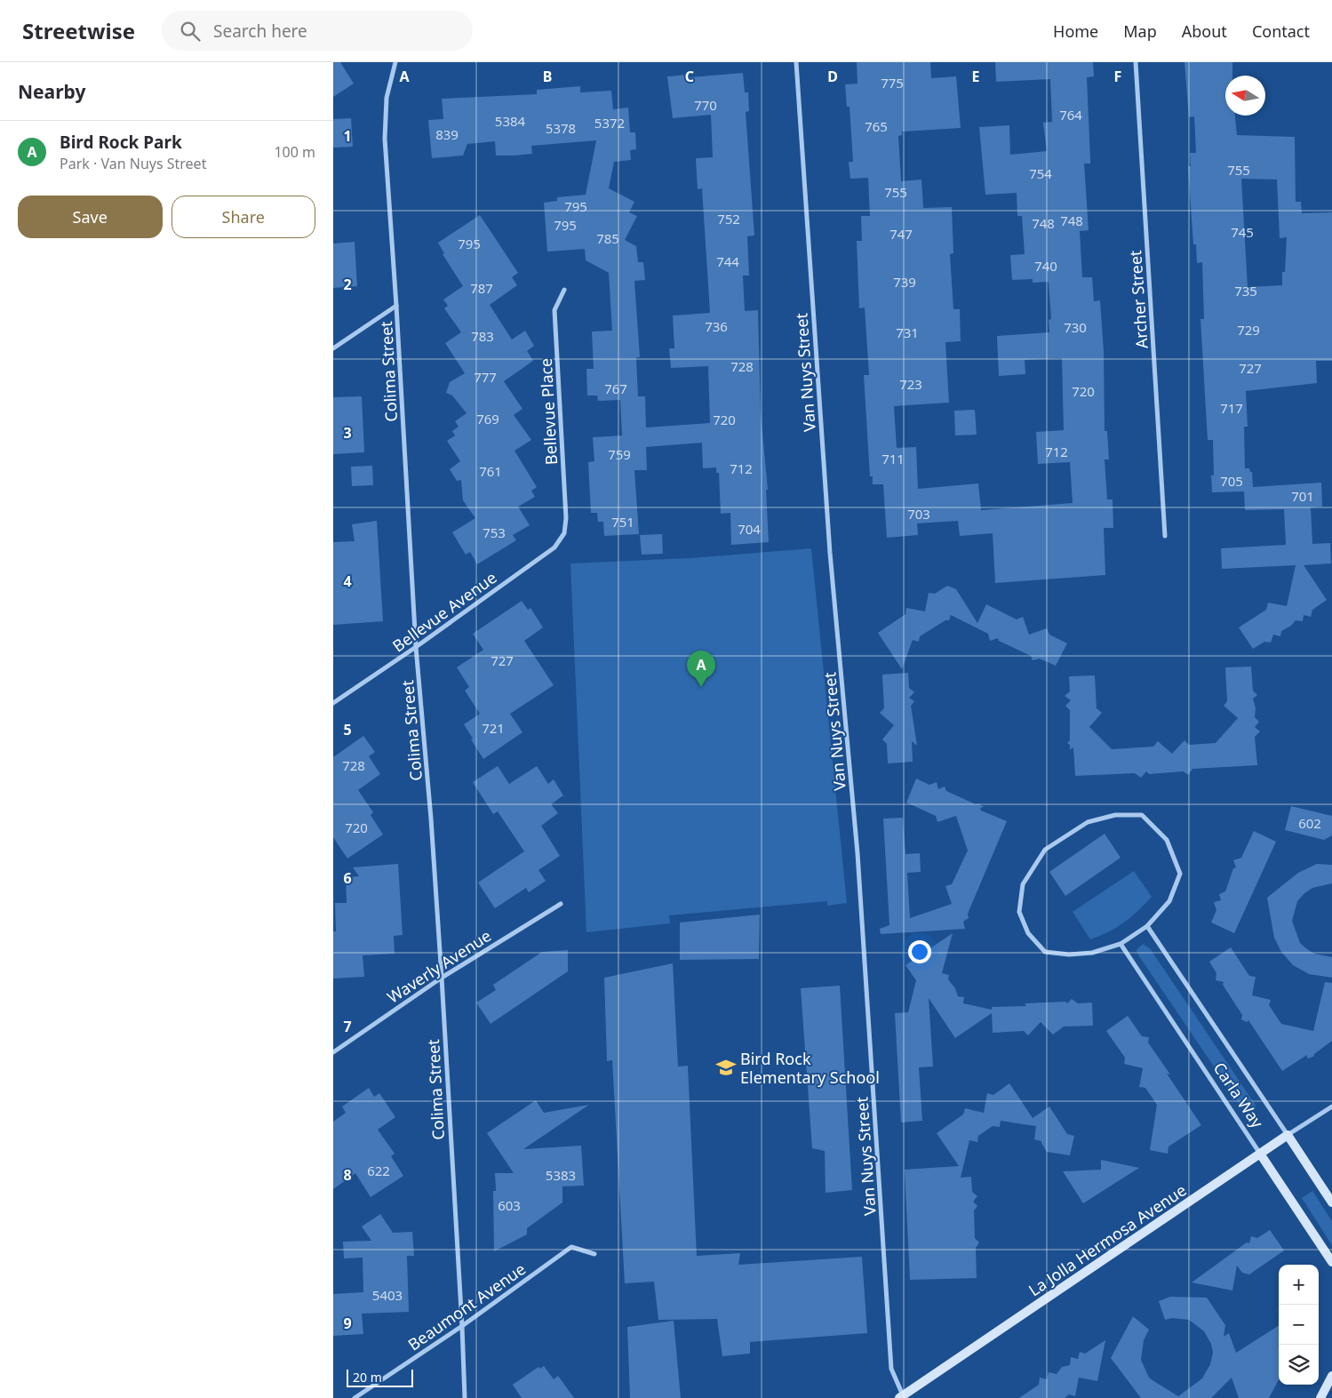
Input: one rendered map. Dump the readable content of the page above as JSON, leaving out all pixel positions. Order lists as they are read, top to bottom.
{
  "streets": {
    "street": [
      "Archer Street",
      "Colima Street",
      "Van Nuys Street",
      "Bellevue Place",
      "Bellevue Avenue",
      "Waverly Avenue",
      "Carla Way",
      "La Jolla Hermosa Avenue",
      "Beaumont Avenue"
    ]
  },
  "crossings": [
    ["Colima Street", "Bellevue Avenue"],
    ["Colima Street", "Waverly Avenue"],
    ["Colima Street", "Beaumont Avenue"],
    ["Van Nuys Street", "La Jolla Hermosa Avenue"],
    ["Bellevue Place", "Bellevue Avenue"],
    ["Carla Way", "La Jolla Hermosa Avenue"]
  ],
  "places": {
    "school or university": ["Bird Rock Elementary School"]
  },
  "house_numbers": [
    "775",
    "770",
    "764",
    "5384",
    "5372",
    "765",
    "5378",
    "839",
    "755",
    "754",
    "755",
    "795",
    "752",
    "748",
    "748",
    "795",
    "745",
    "747",
    "785",
    "795",
    "744",
    "740",
    "739",
    "787",
    "735",
    "736",
    "730",
    "729",
    "731",
    "783",
    "728",
    "727",
    "777",
    "723",
    "767",
    "720",
    "717",
    "769",
    "720",
    "712",
    "759",
    "711",
    "712",
    "761",
    "705",
    "701",
    "703",
    "751",
    "704",
    "753",
    "727",
    "721",
    "728",
    "602",
    "720",
    "622",
    "5383",
    "603",
    "5403"
  ],
  "scale_bar": "20 m",
  "north": "left",
  "page": {
    "header": "Streetwise",
    "search": "Search here",
    "nav": [
      "Home",
      "Map",
      "About",
      "Contact"
    ],
    "heading": "Nearby",
    "list": [
      {
        "mark": "A",
        "name": "Bird Rock Park",
        "note": "Park · Van Nuys Street",
        "value": "100 m"
      }
    ],
    "buttons": ["Save", "Share"],
    "pins": "A",
    "map_buttons": ["+", "−"],
    "scale": "20 m"
  },
  "grid": {
    "columns": [
      "A",
      "B",
      "C",
      "D",
      "E",
      "F"
    ],
    "rows": [
      "1",
      "2",
      "3",
      "4",
      "5",
      "6",
      "7",
      "8",
      "9"
    ]
  }
}
